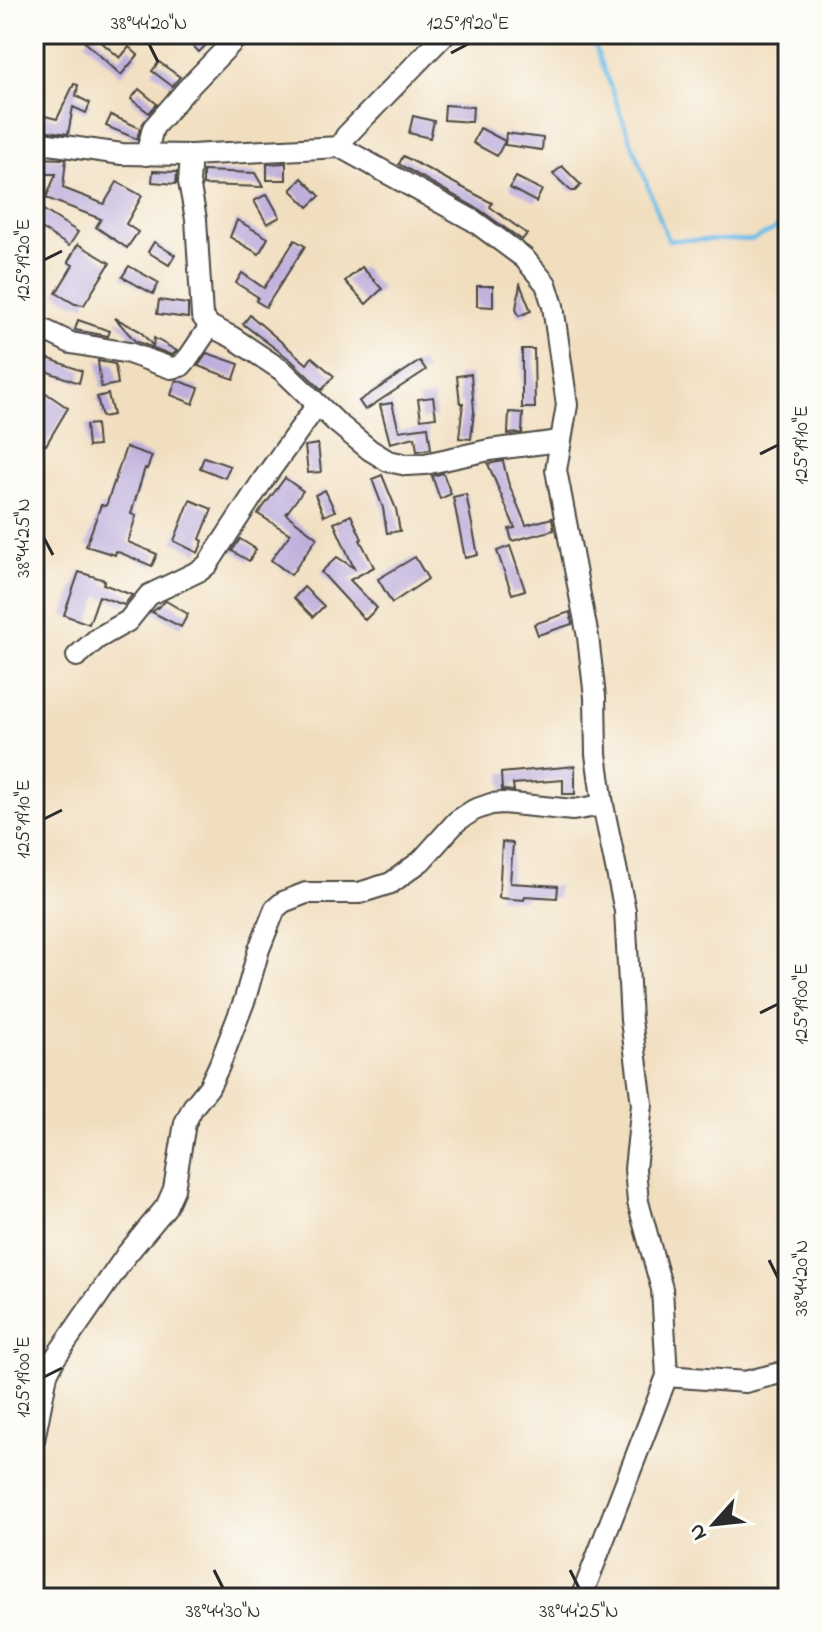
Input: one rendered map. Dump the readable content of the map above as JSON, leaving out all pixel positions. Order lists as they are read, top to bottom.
{
  "north": "bottom left",
  "coordinates": [
    "38°44'20\"N",
    "125°19'20\"E",
    "125°19'10\"E",
    "38°44'25\"N",
    "125°19'00\"E",
    "38°44'30\"N"
  ]
}
